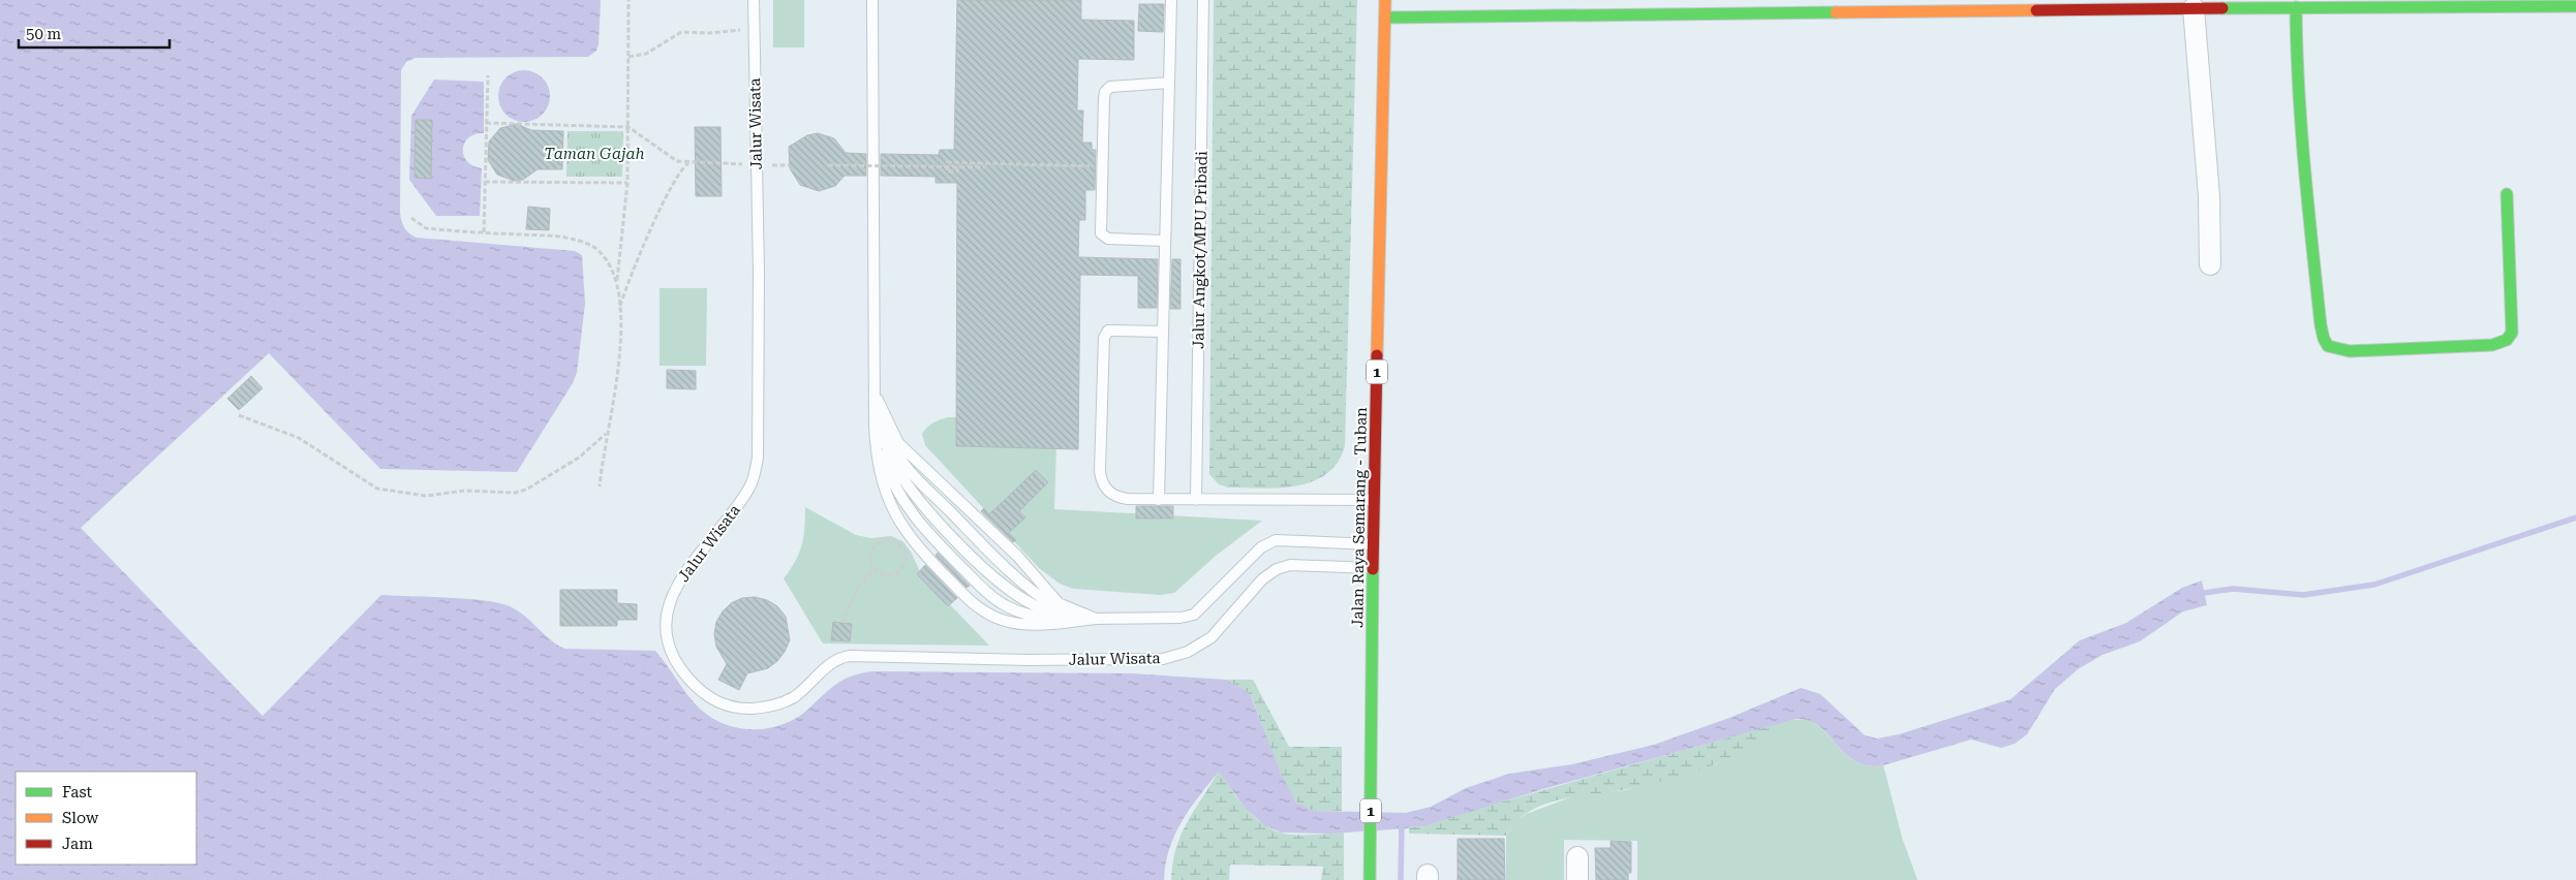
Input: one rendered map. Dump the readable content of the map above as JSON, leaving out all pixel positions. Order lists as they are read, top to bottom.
{
  "streets": {
    "main road": ["1", "Jalan Raya Semarang - Tuban"],
    "lane": ["Jalur Wisata", "Jalur Angkot/MPU Pribadi"]
  },
  "crossings": [
    ["Jalur Wisata", "Jalan Raya Semarang - Tuban"]
  ],
  "parks": ["Taman Gajah"],
  "legend": ["Fast", "Slow", "Jam"],
  "scale_bar": "50 m"
}
